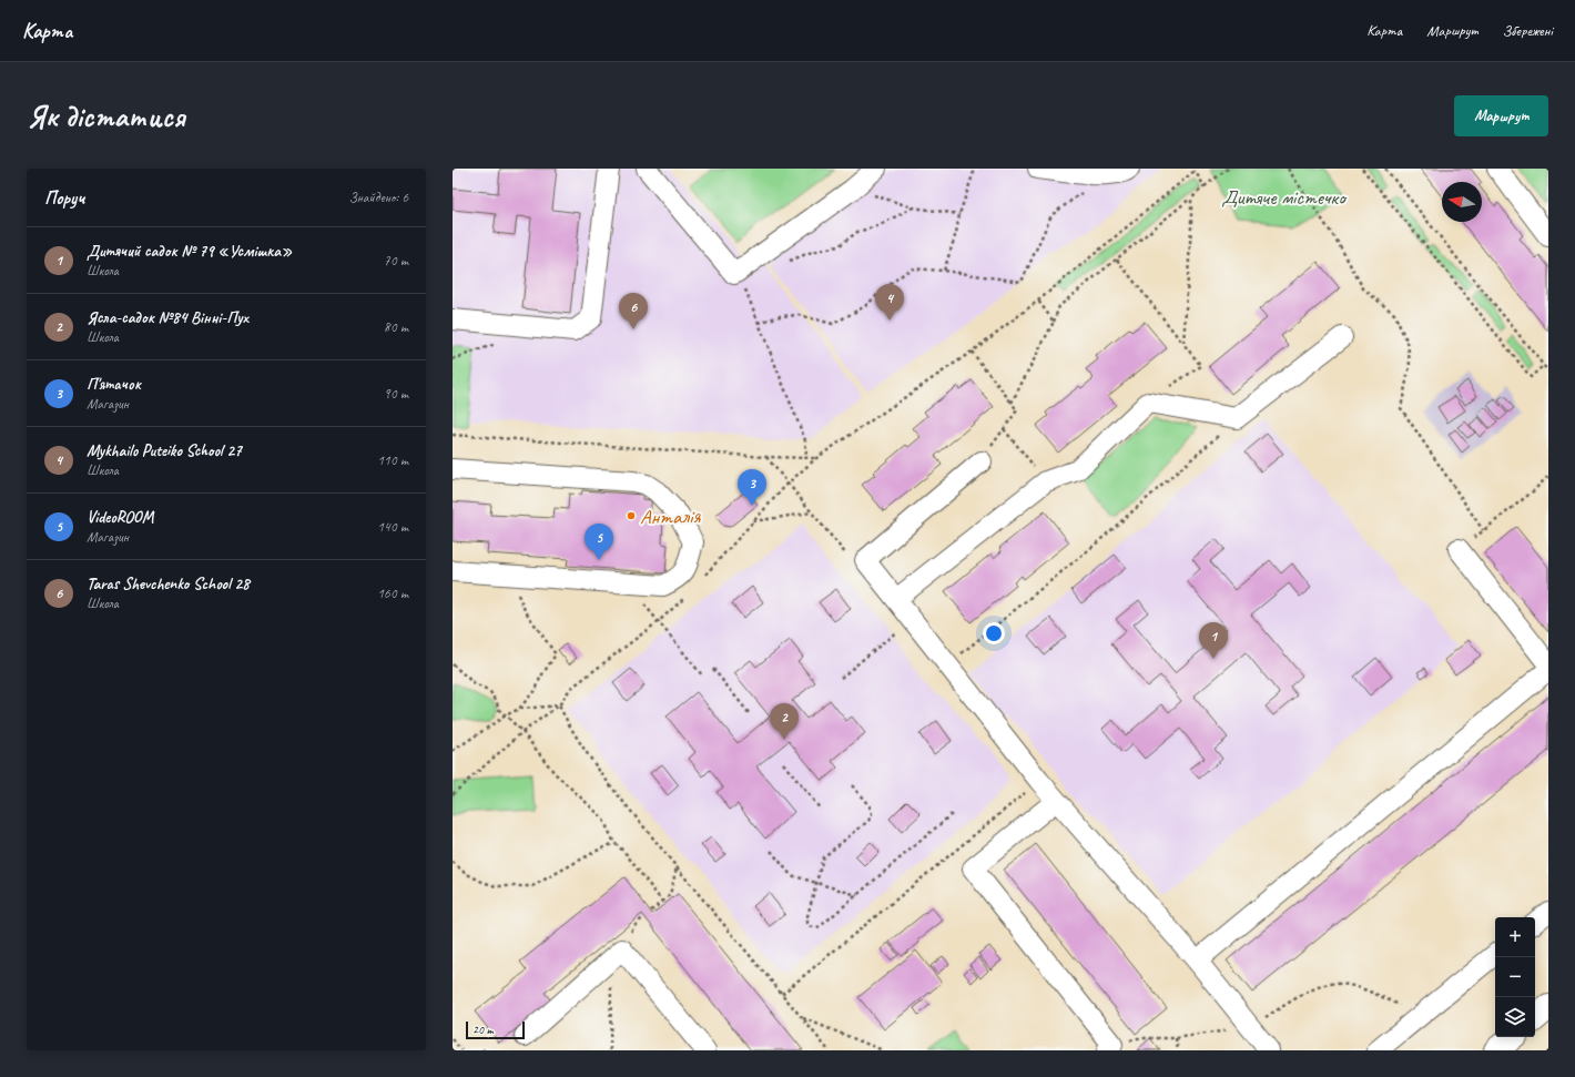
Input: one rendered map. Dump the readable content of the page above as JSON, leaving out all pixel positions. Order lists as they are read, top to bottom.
{
  "parks": ["Дитяче містечко"],
  "places": ["Анталія"],
  "scale_bar": "20 m",
  "north": "left",
  "page": {
    "header": "Карта",
    "nav": ["Карта", "Маршрут", "Збережені"],
    "buttons": "Маршрут",
    "title": "Як дістатися",
    "heading": ["Поруч", "Знайдено: 6"],
    "list": [
      {
        "mark": "1",
        "name": "Дитячий садок № 79 «Усмішка»",
        "note": "Школа",
        "value": "70 m"
      },
      {
        "mark": "2",
        "name": "Ясла-садок №84 Вінні-Пух",
        "note": "Школа",
        "value": "80 m"
      },
      {
        "mark": "3",
        "name": "П'ятачок",
        "note": "Магазин",
        "value": "90 m"
      },
      {
        "mark": "4",
        "name": "Mykhailo Puteiko School 27",
        "note": "Школа",
        "value": "110 m"
      },
      {
        "mark": "5",
        "name": "VideoROOM",
        "note": "Магазин",
        "value": "140 m"
      },
      {
        "mark": "6",
        "name": "Taras Shevchenko School 28",
        "note": "Школа",
        "value": "160 m"
      }
    ],
    "pins": [
      "4",
      "6",
      "3",
      "5",
      "1",
      "2"
    ],
    "map_buttons": ["+", "−"],
    "scale": "20 m"
  }
}
